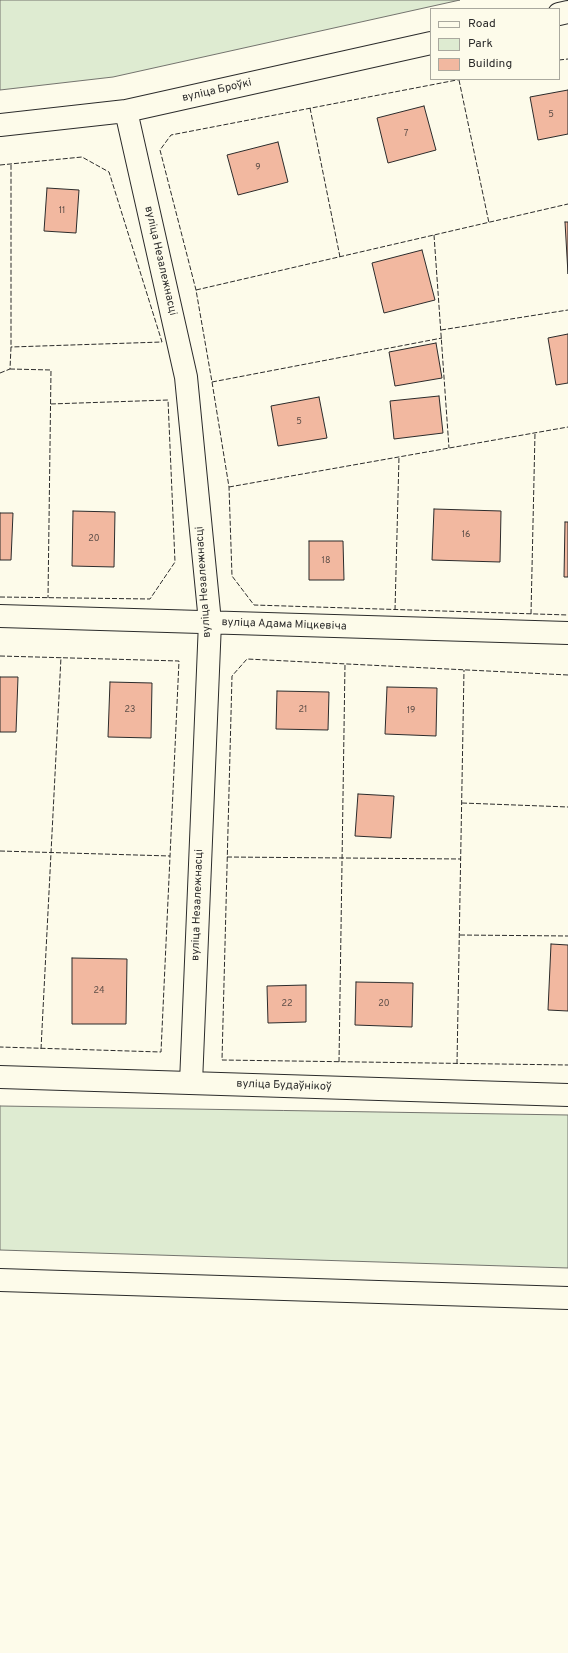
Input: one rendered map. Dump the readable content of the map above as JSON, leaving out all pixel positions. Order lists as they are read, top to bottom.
{
  "streets": {
    "street": [
      "вуліца Броўкі",
      "вуліца Незалежнасці",
      "вуліца Адама Міцкевіча",
      "вуліца Будаўнікоў"
    ]
  },
  "crossings": [
    ["вуліца Броўкі", "вуліца Незалежнасці"],
    ["вуліца Незалежнасці", "вуліца Адама Міцкевіча"],
    ["вуліца Незалежнасці", "вуліца Будаўнікоў"]
  ],
  "house_numbers": [
    "5",
    "7",
    "9",
    "11",
    "5",
    "16",
    "20",
    "18",
    "23",
    "21",
    "19",
    "24",
    "22",
    "20"
  ],
  "legend": ["Road", "Park", "Building"]
}
